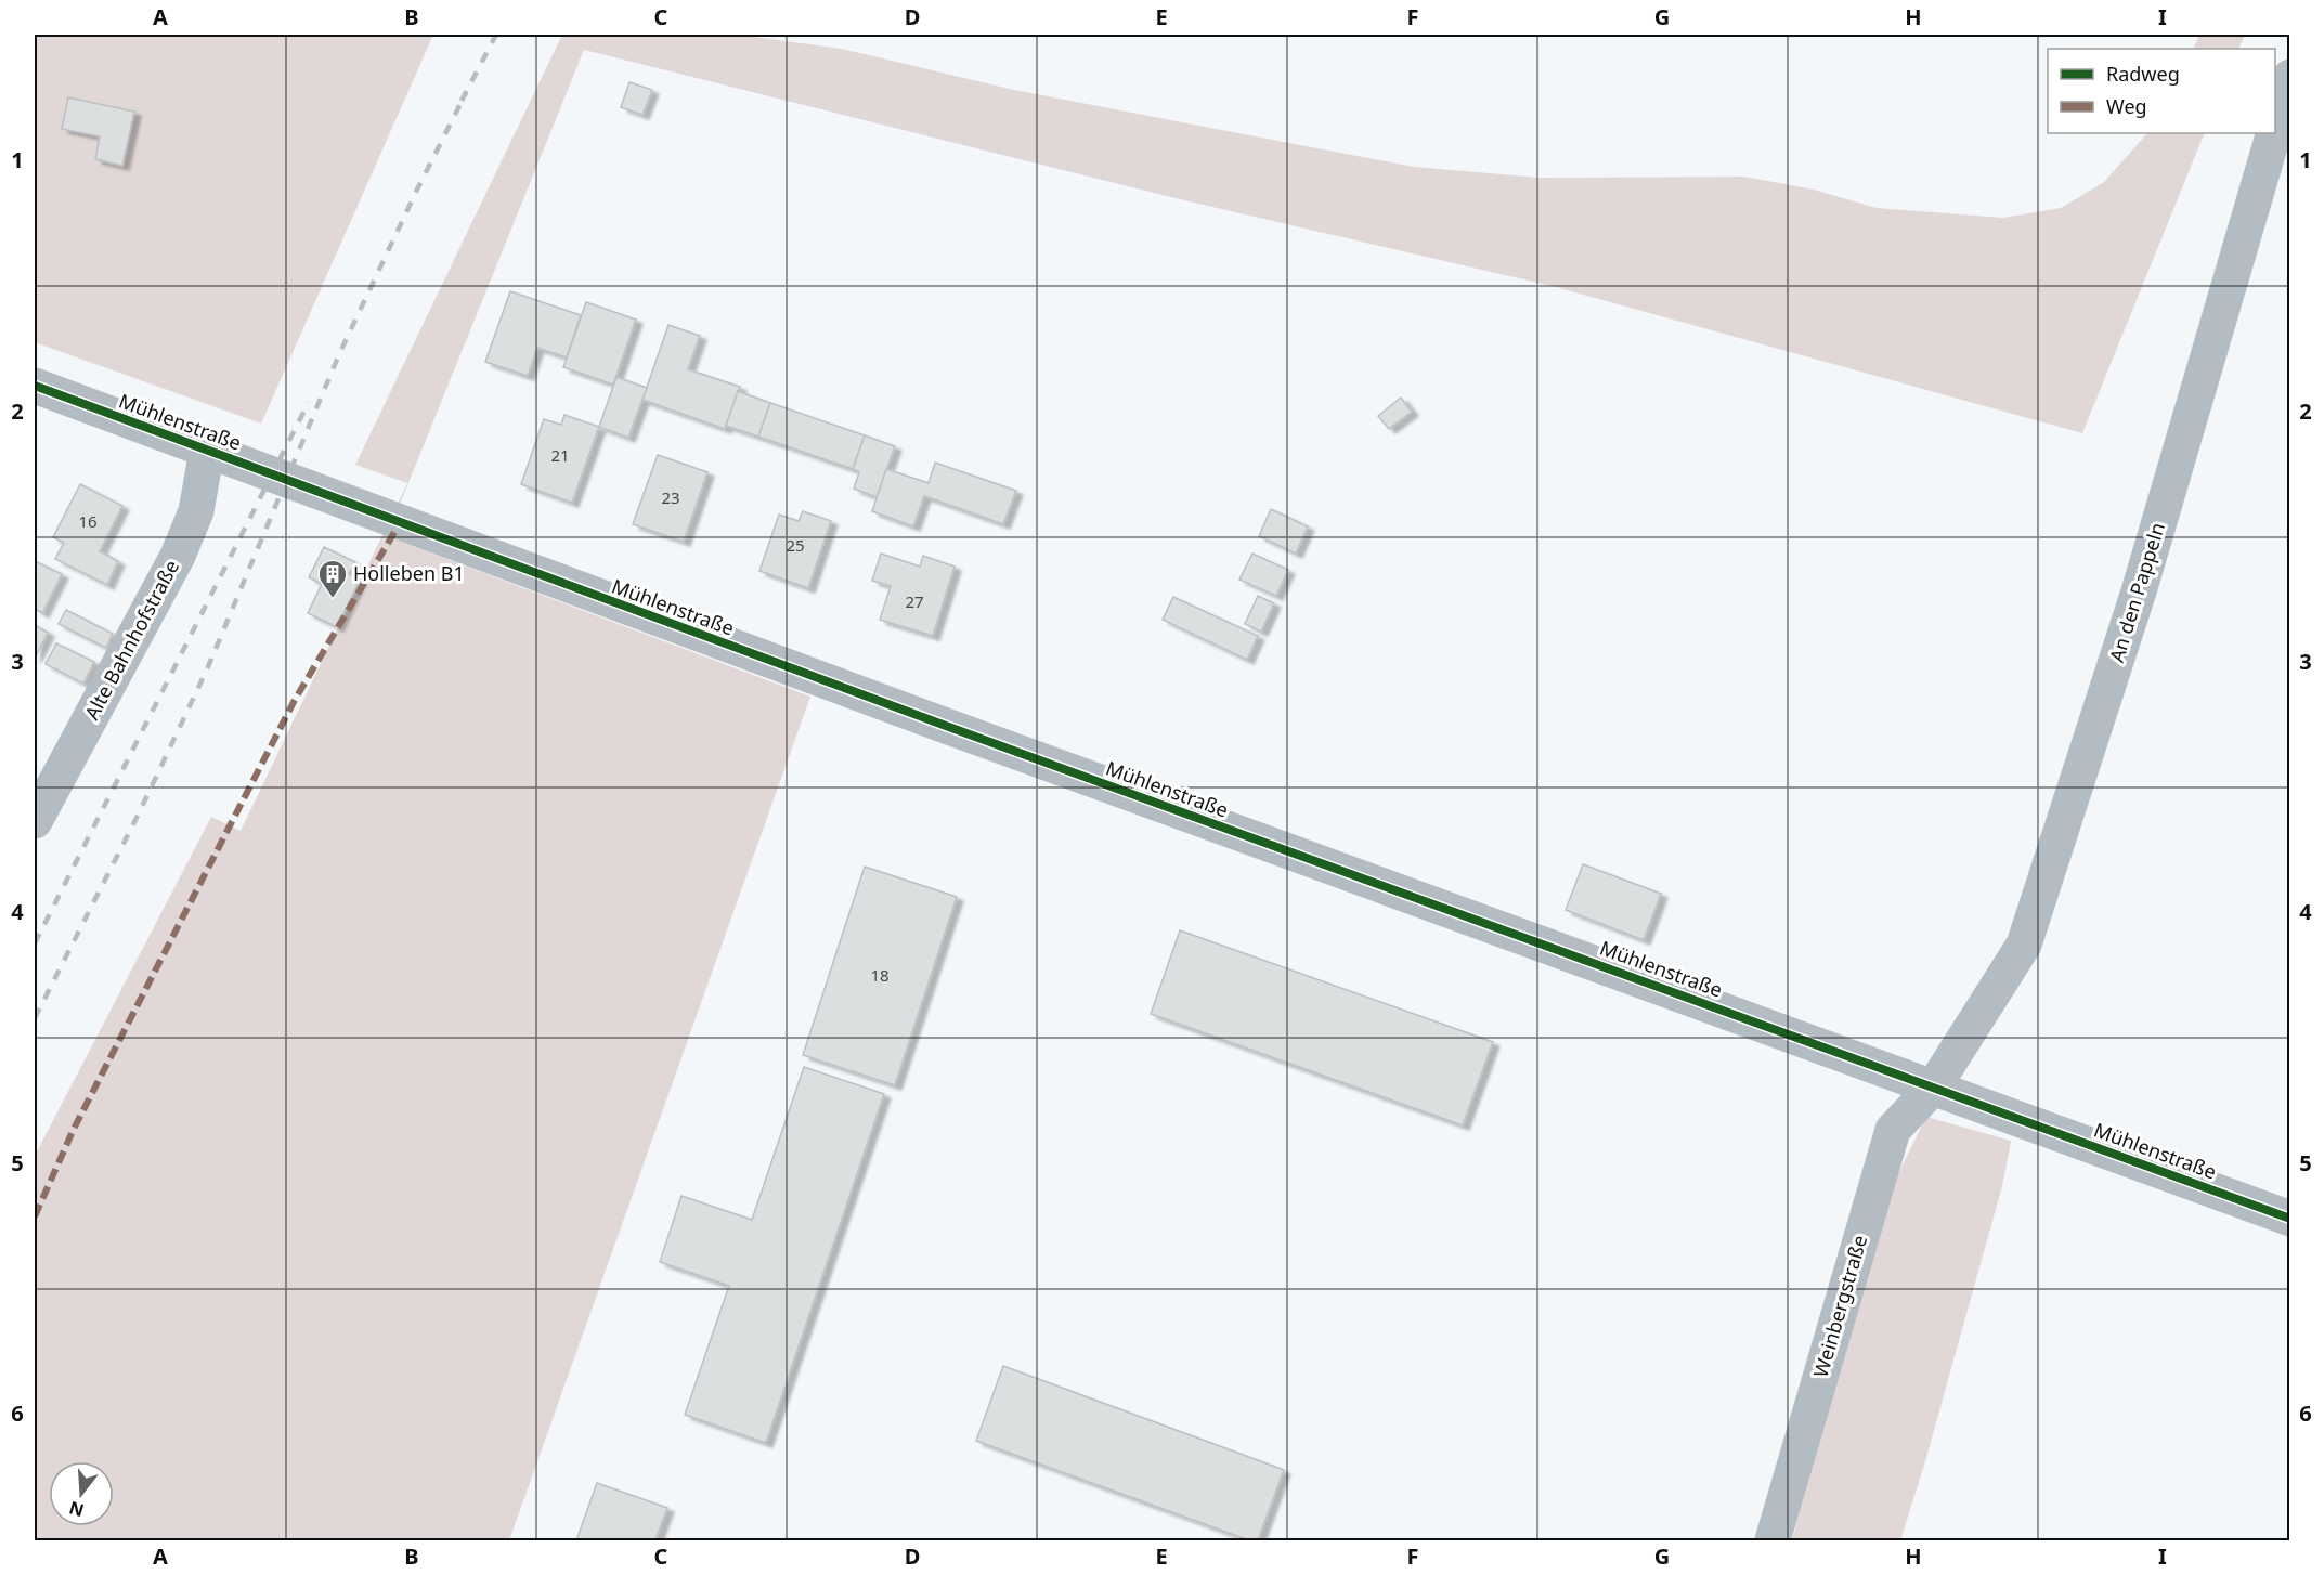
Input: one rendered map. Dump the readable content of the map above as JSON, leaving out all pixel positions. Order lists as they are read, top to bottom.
{
  "streets": {
    "street": [
      "Mühlenstraße",
      "An den Pappeln",
      "Alte Bahnhofstraße",
      "Weinbergstraße"
    ]
  },
  "crossings": [
    ["Mühlenstraße", "An den Pappeln"],
    ["Mühlenstraße", "Alte Bahnhofstraße"],
    ["Mühlenstraße", "Weinbergstraße"],
    ["An den Pappeln", "Weinbergstraße"]
  ],
  "places": {
    "building": ["Holleben B1"]
  },
  "house_numbers": [
    "21",
    "23",
    "16",
    "25",
    "27",
    "18"
  ],
  "legend": ["Radweg", "Weg"],
  "north": "bottom",
  "grid": {
    "columns": [
      "A",
      "B",
      "C",
      "D",
      "E",
      "F",
      "G",
      "H",
      "I"
    ],
    "rows": [
      "1",
      "2",
      "3",
      "4",
      "5",
      "6"
    ]
  }
}
